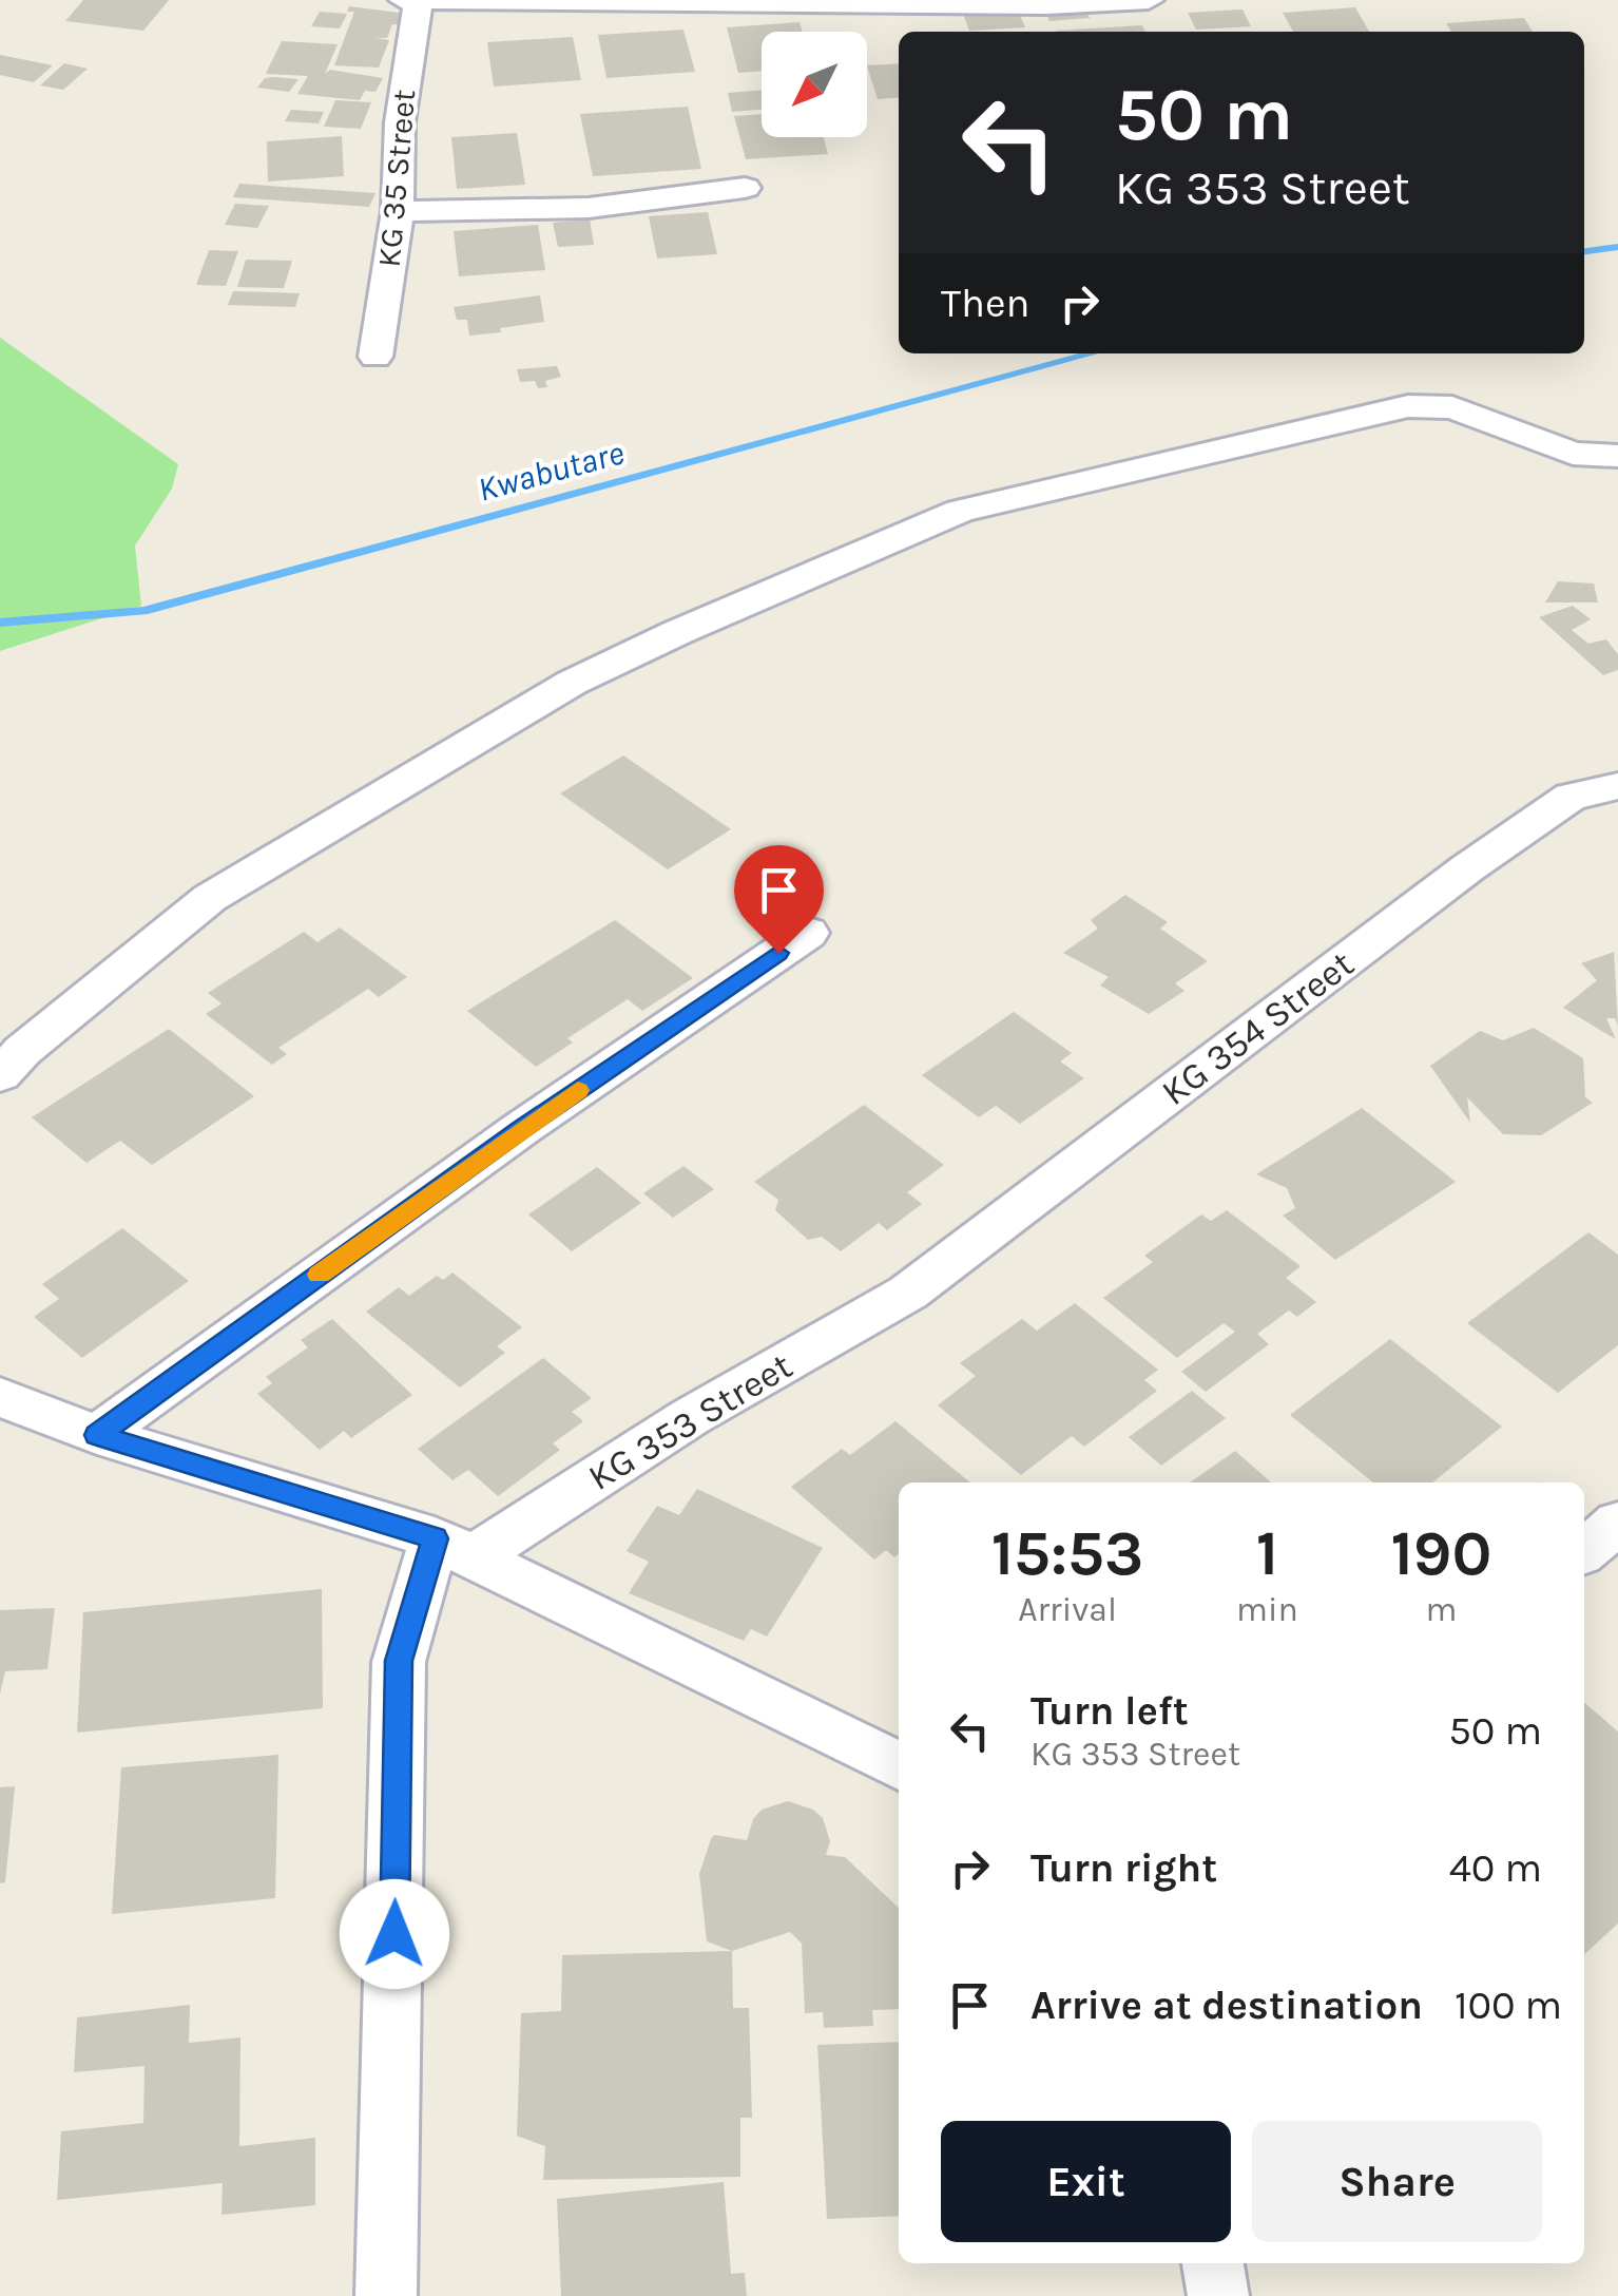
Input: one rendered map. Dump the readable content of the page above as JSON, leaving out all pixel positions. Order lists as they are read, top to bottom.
{
  "streets": {
    "street": ["KG 35 Street", "KG 354 Street", "KG 353 Street"]
  },
  "crossings": [
    ["KG 354 Street", "KG 353 Street"]
  ],
  "water": ["Kwabutare"],
  "north": "bottom left",
  "page": {
    "turn": ["50 m", "KG 353 Street"],
    "then": "Then",
    "eta": [
      "15:53",
      "Arrival",
      "1",
      "min",
      "190",
      "m"
    ],
    "list": [
      {
        "name": "Turn left",
        "note": "KG 353 Street",
        "value": "50 m"
      },
      {
        "name": "Turn right",
        "value": "40 m"
      },
      {
        "name": "Arrive at destination",
        "value": "100 m"
      }
    ],
    "buttons": ["Exit", "Share"]
  }
}
